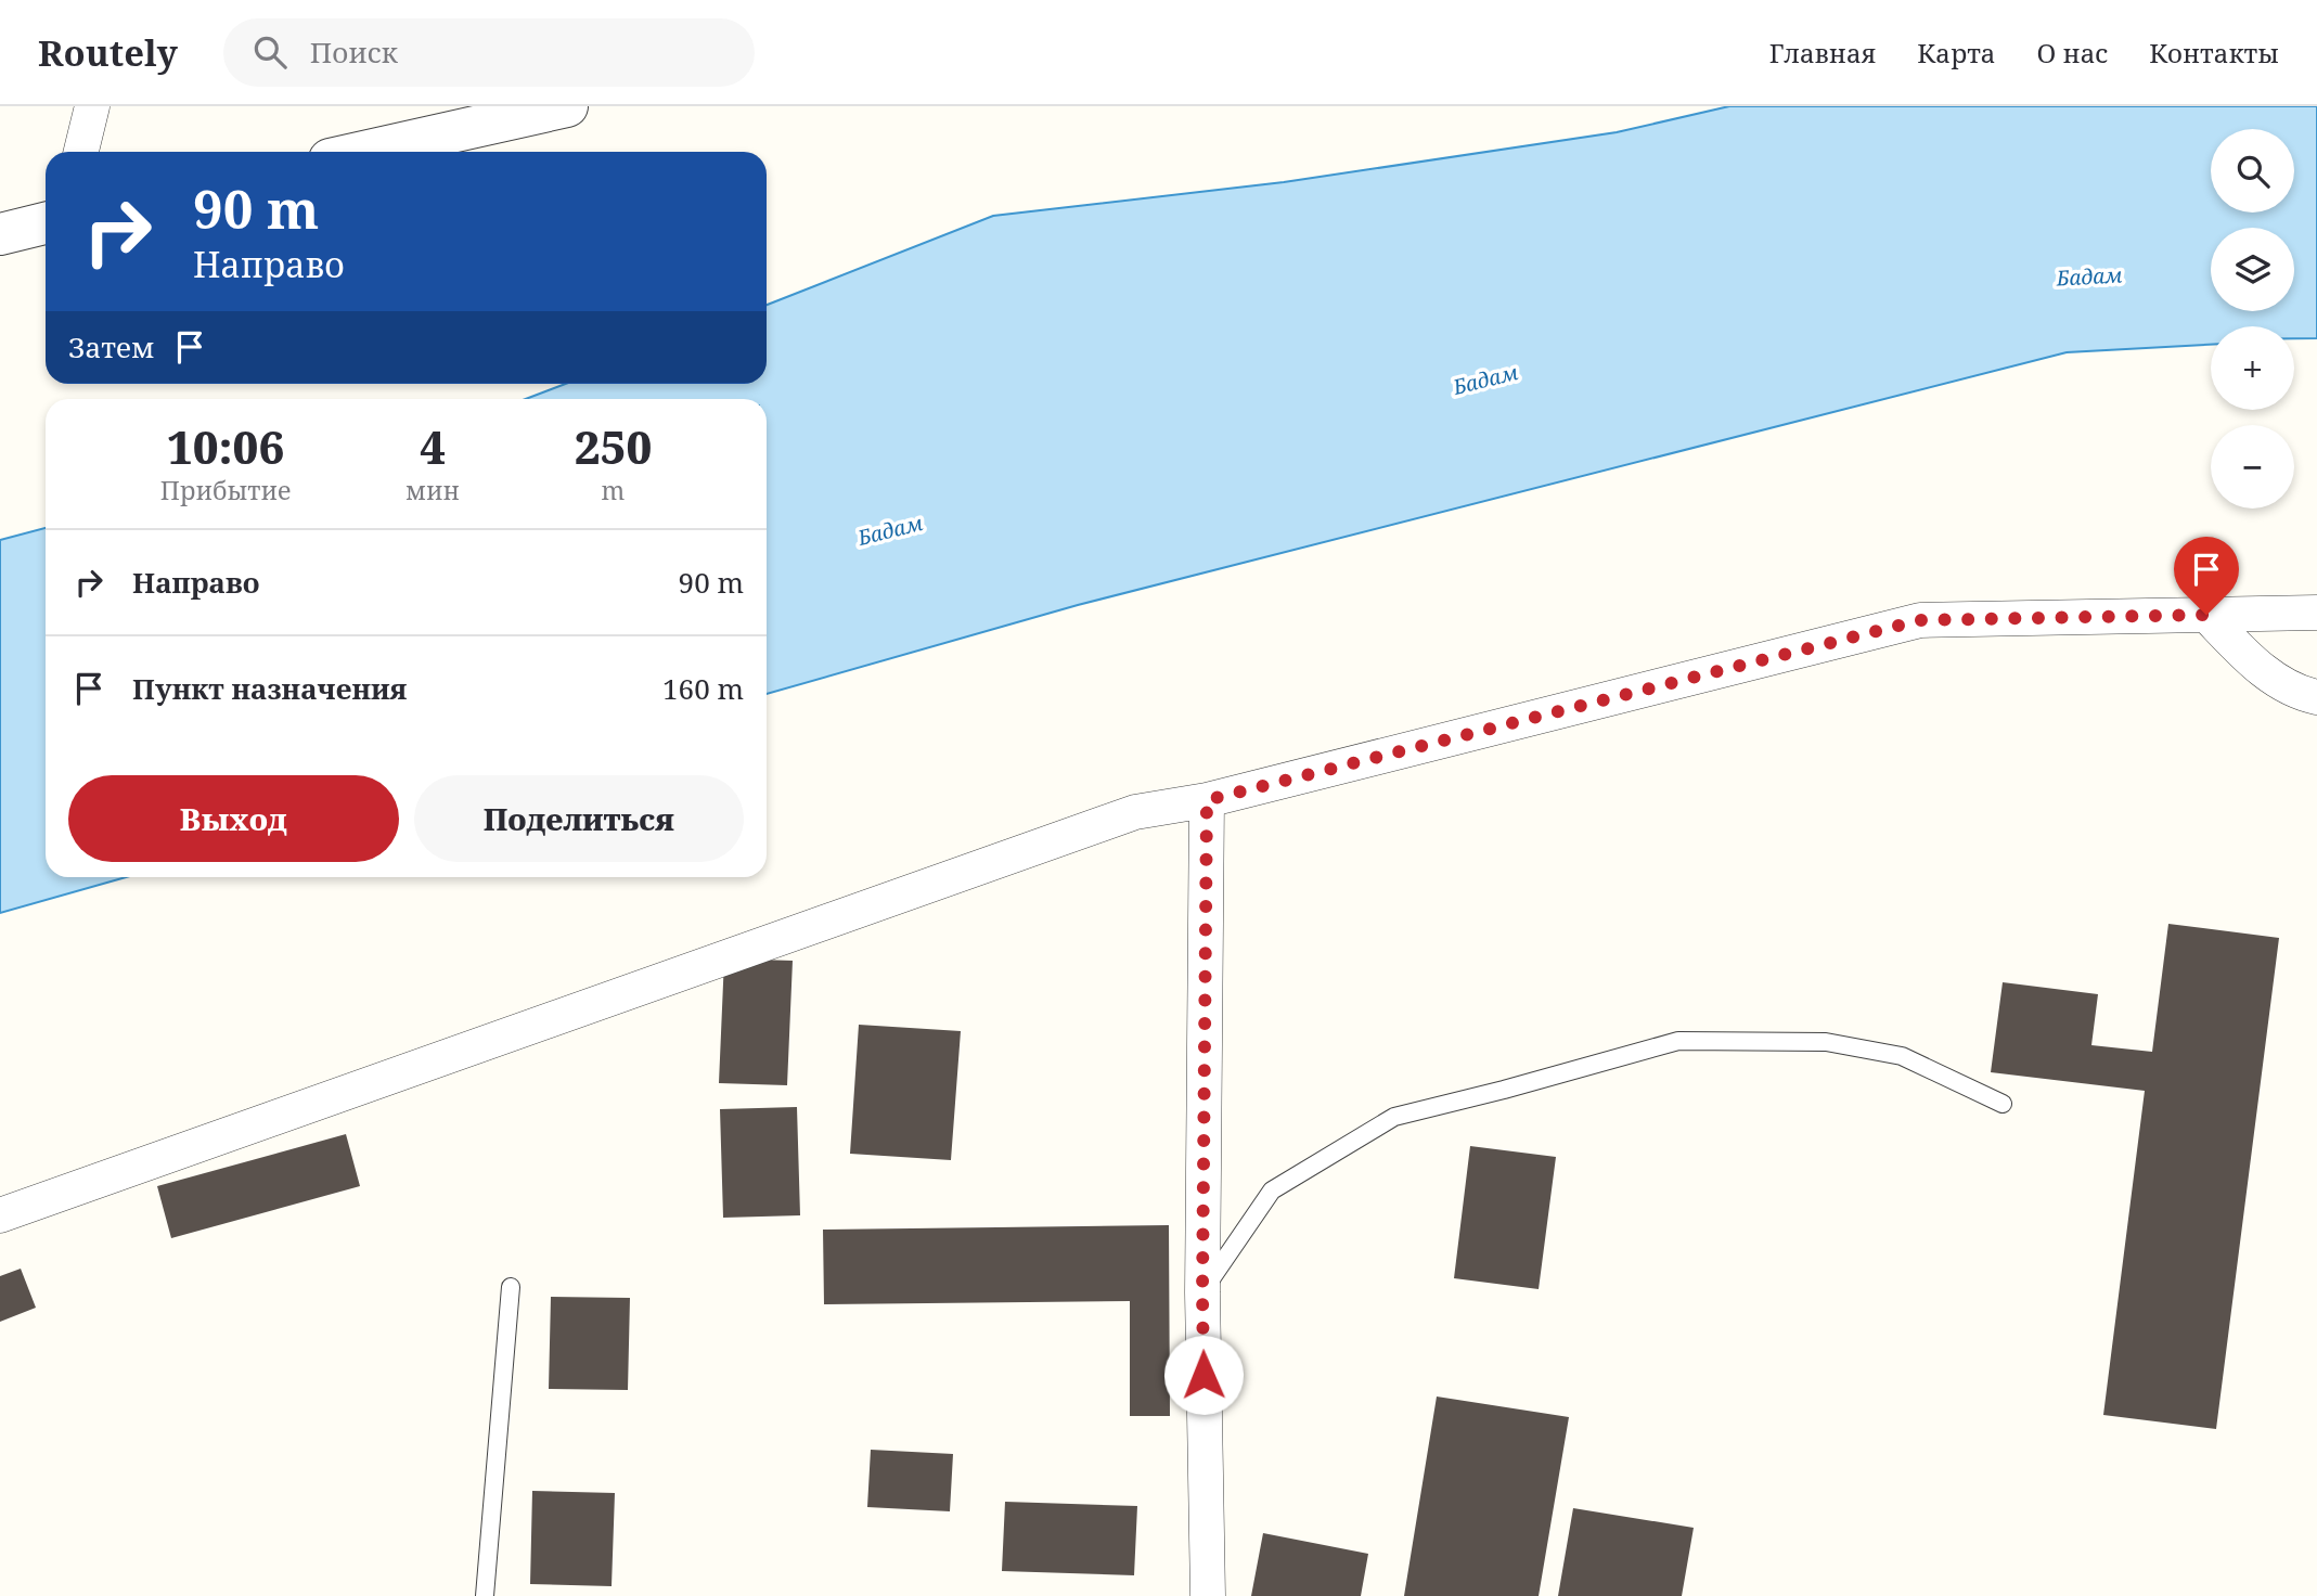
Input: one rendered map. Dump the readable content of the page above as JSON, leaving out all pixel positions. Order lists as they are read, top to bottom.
{
  "water": ["Бадам"],
  "page": {
    "header": "Routely",
    "search": "Поиск",
    "nav": [
      "Главная",
      "Карта",
      "О нас",
      "Контакты"
    ],
    "map_buttons": ["+", "−"],
    "turn": ["90 m", "Направо"],
    "then": "Затем",
    "eta": [
      "10:06",
      "Прибытие",
      "4",
      "мин",
      "250",
      "m"
    ],
    "list": [
      {
        "name": "Направо",
        "value": "90 m"
      },
      {
        "name": "Пункт назначения",
        "value": "160 m"
      }
    ],
    "buttons": ["Выход", "Поделиться"]
  }
}
